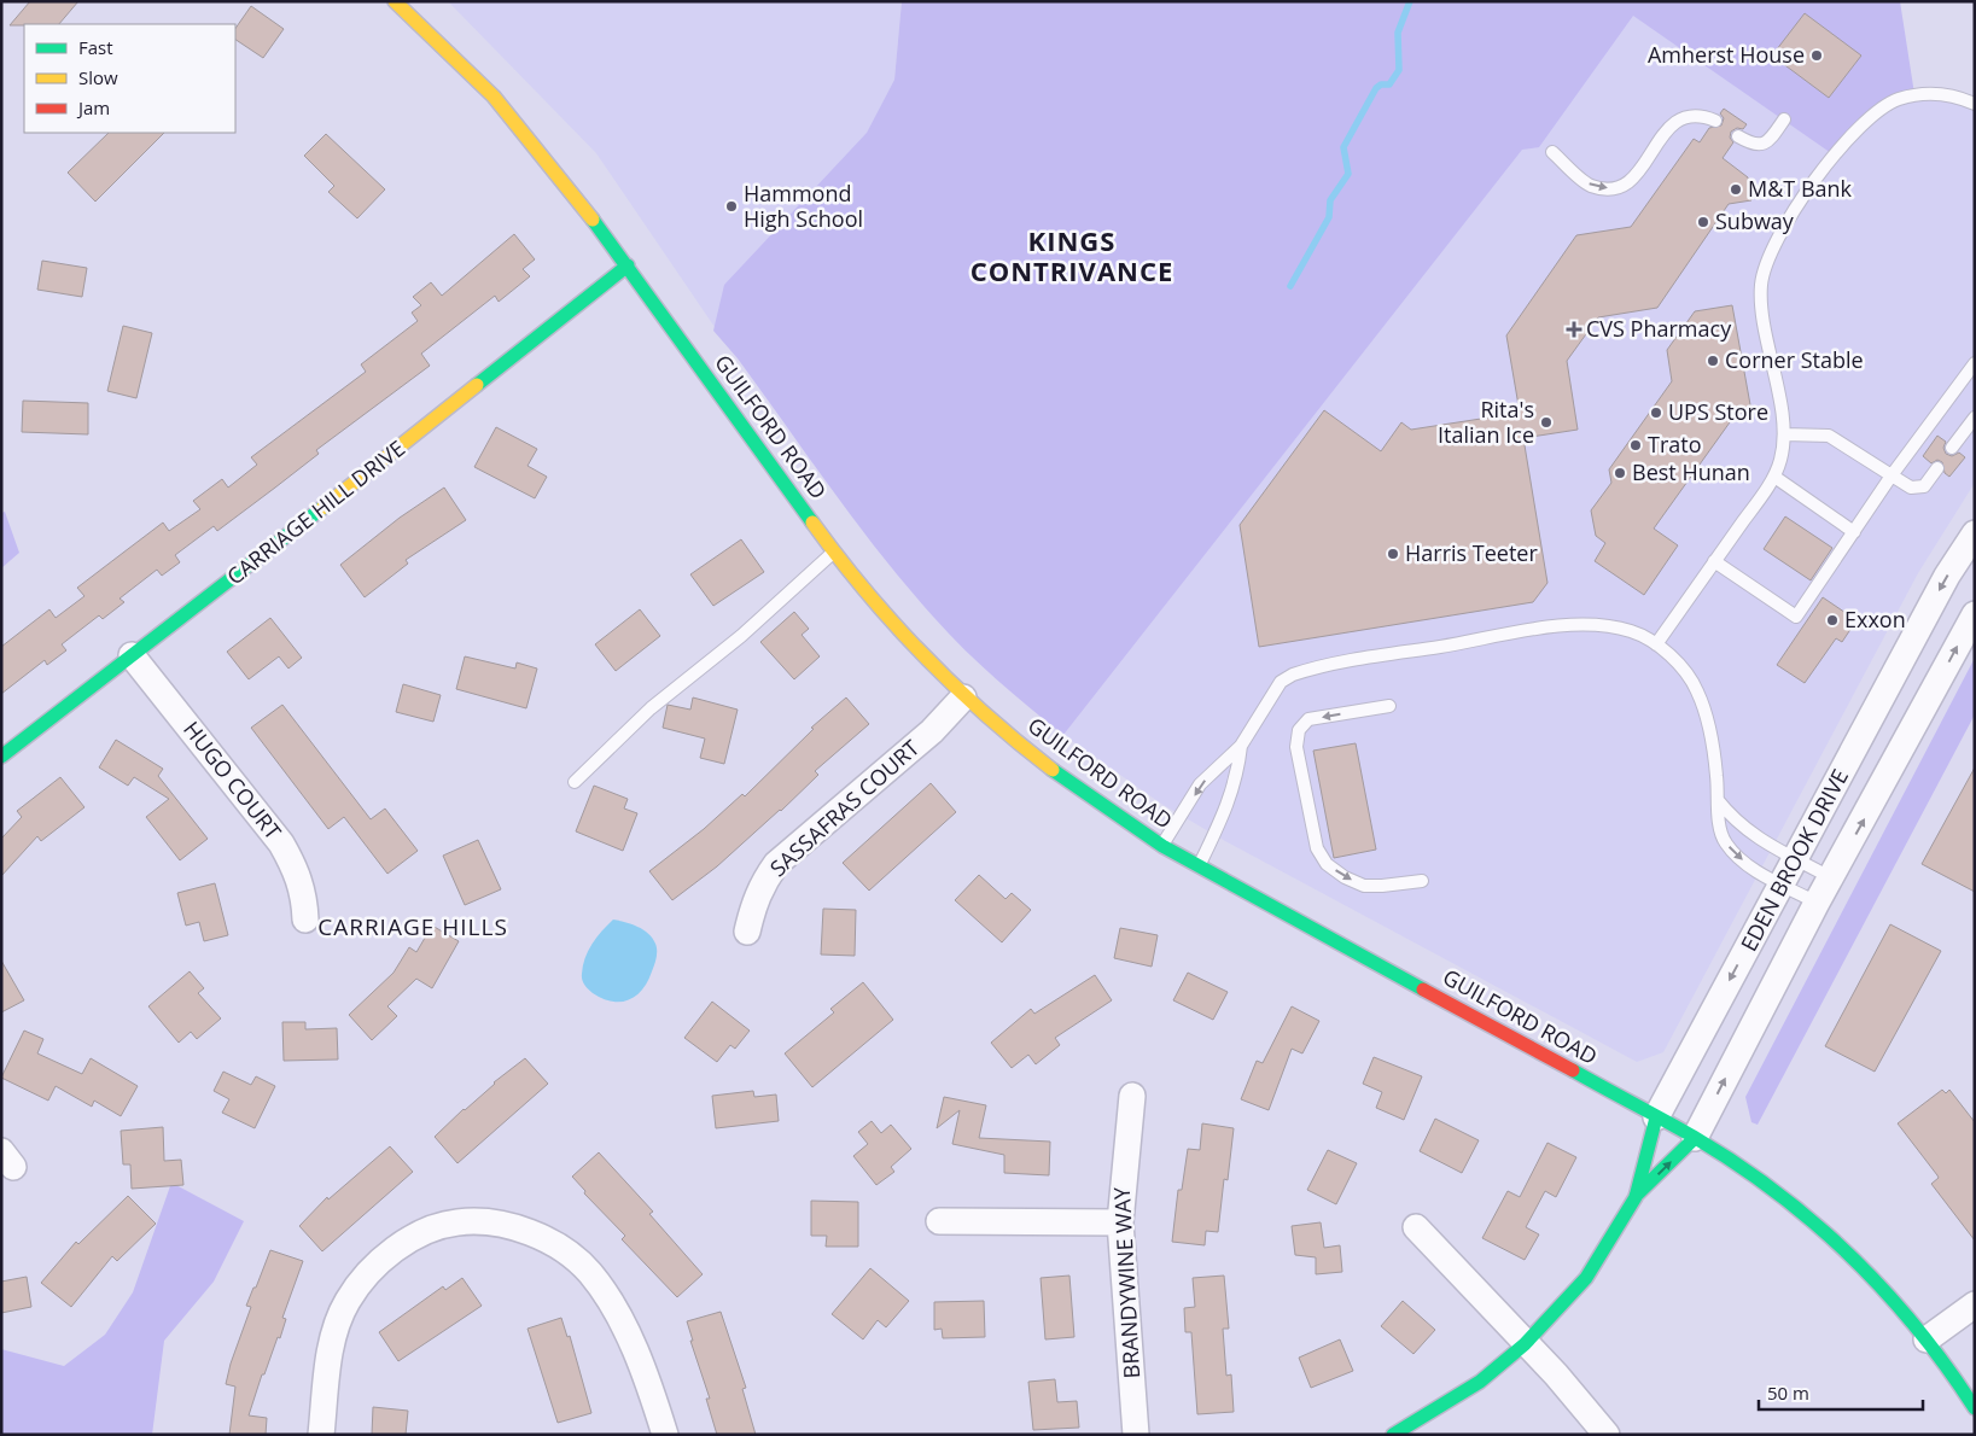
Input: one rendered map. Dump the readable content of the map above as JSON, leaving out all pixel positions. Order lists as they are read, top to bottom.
{
  "streets": {
    "street": [
      "GUILFORD ROAD",
      "CARRIAGE HILL DRIVE",
      "HUGO COURT",
      "SASSAFRAS COURT",
      "EDEN BROOK DRIVE",
      "BRANDYWINE WAY"
    ]
  },
  "crossings": [
    ["GUILFORD ROAD", "CARRIAGE HILL DRIVE"],
    ["GUILFORD ROAD", "SASSAFRAS COURT"],
    ["GUILFORD ROAD", "EDEN BROOK DRIVE"],
    ["CARRIAGE HILL DRIVE", "HUGO COURT"]
  ],
  "districts": ["KINGS CONTRIVANCE", "CARRIAGE HILLS"],
  "places": {
    "other": [
      "Amherst House",
      "M&T Bank",
      "Hammond High School",
      "Subway",
      "Corner Stable",
      "UPS Store",
      "Rita's Italian Ice",
      "Trato",
      "Best Hunan",
      "Harris Teeter",
      "Exxon"
    ],
    "health": ["CVS Pharmacy"]
  },
  "legend": ["Fast", "Slow", "Jam"],
  "scale_bar": "50 m"
}
